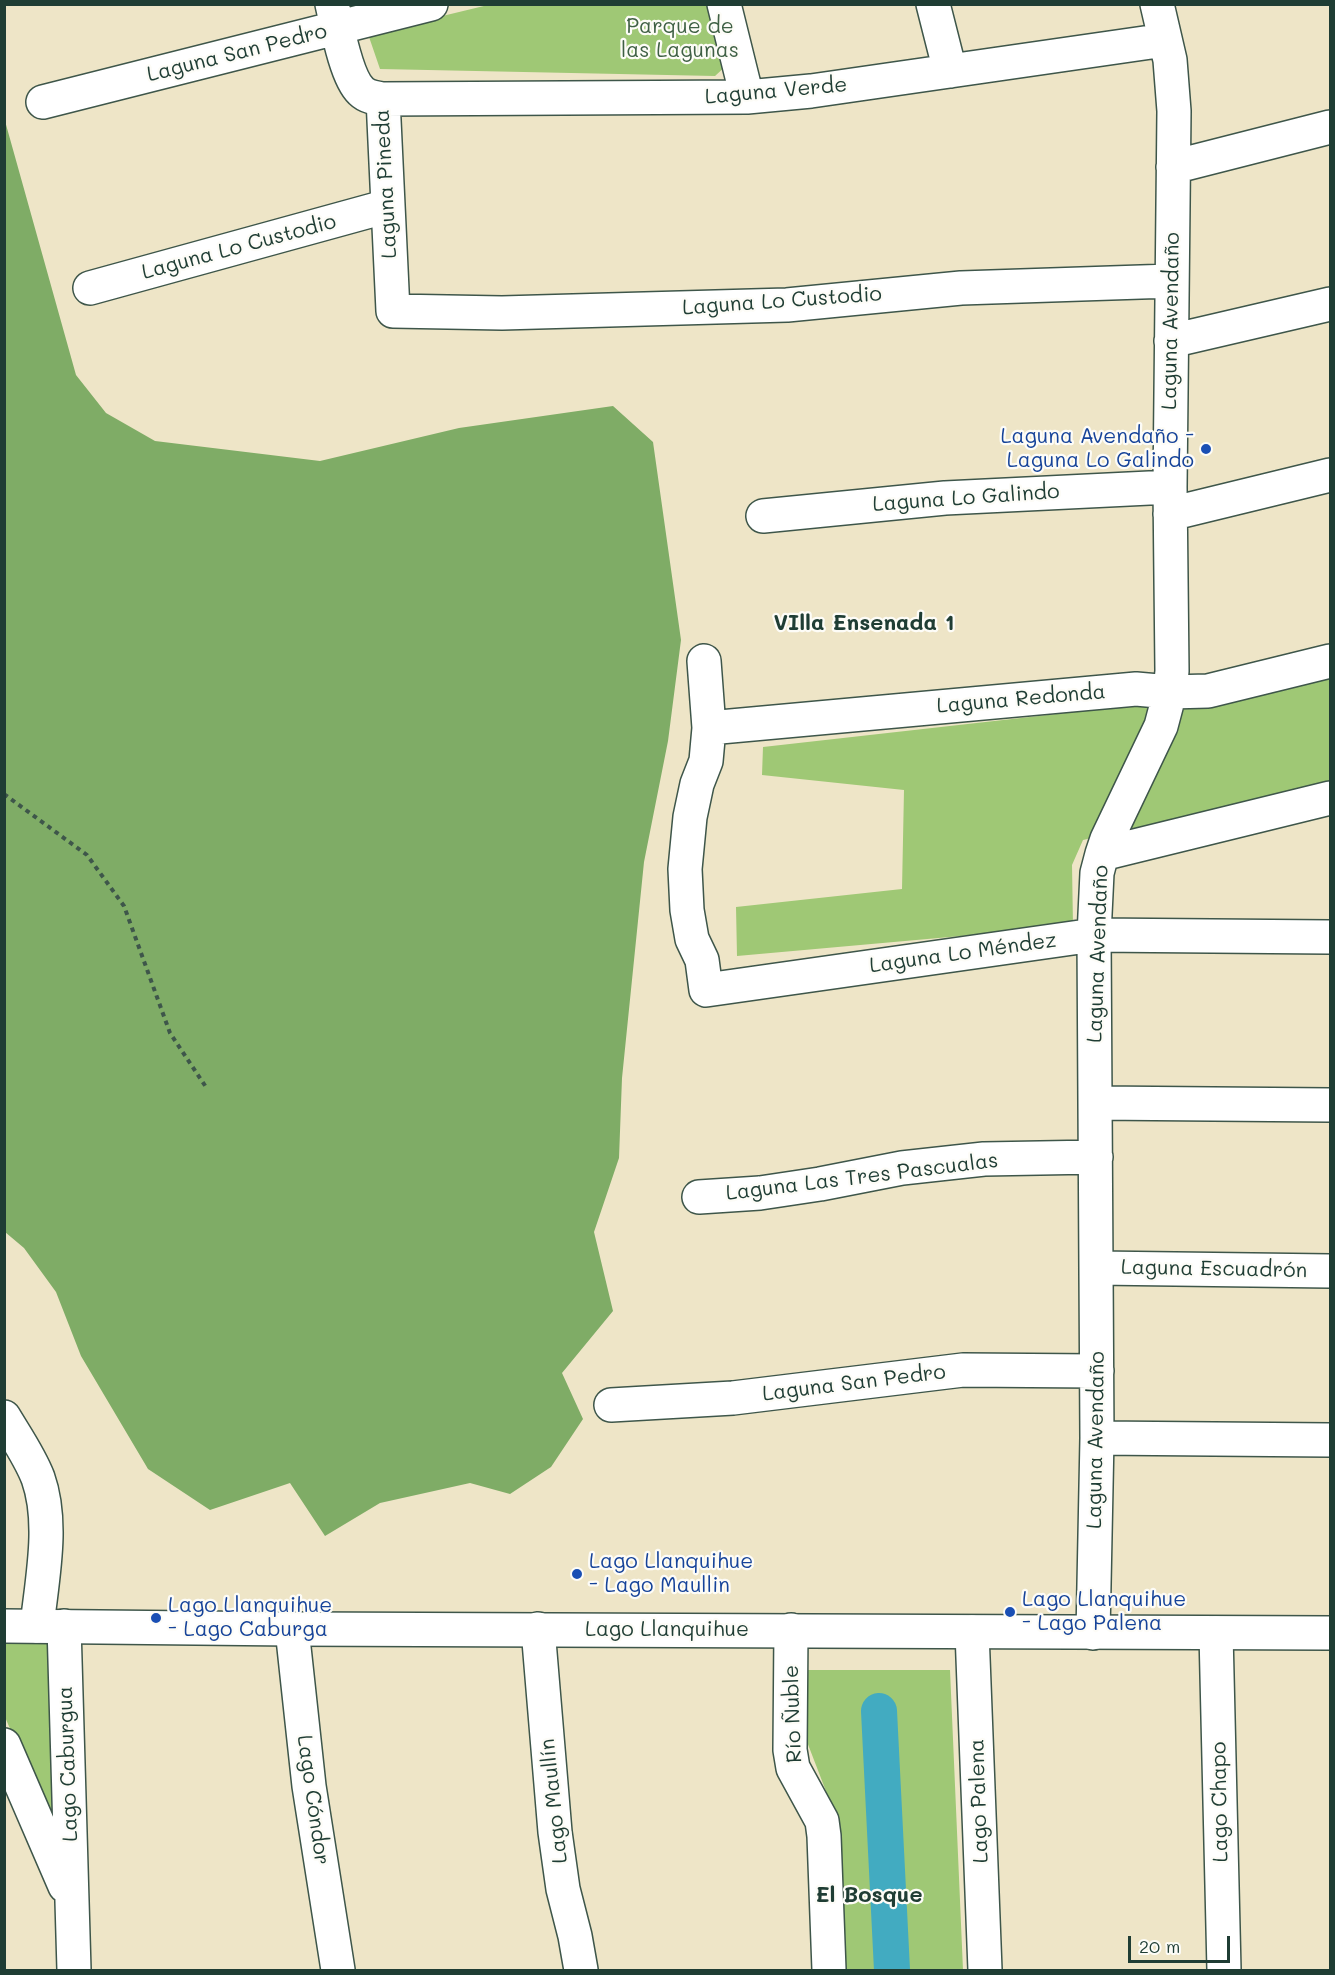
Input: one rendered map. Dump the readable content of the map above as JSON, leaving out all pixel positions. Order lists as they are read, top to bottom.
{
  "streets": {
    "street": [
      "Laguna San Pedro",
      "Laguna Verde",
      "Laguna Pineda",
      "Laguna Lo Custodio",
      "Laguna Avendaño",
      "Laguna Lo Galindo",
      "Laguna Redonda",
      "Laguna Lo Méndez",
      "Laguna Las Tres Pascualas",
      "Laguna Escuadrón",
      "Lago Llanquihue",
      "Río Ñuble",
      "Lago Caburgua",
      "Lago Cóndor",
      "Lago Maullín",
      "Lago Palena",
      "Lago Chapo"
    ]
  },
  "crossings": [
    ["Laguna San Pedro", "Laguna Pineda"],
    ["Laguna San Pedro", "Laguna Avendaño"],
    ["Laguna Verde", "Laguna Pineda"],
    ["Laguna Verde", "Laguna Avendaño"],
    ["Laguna Pineda", "Laguna Lo Custodio"],
    ["Laguna Lo Custodio", "Laguna Avendaño"],
    ["Laguna Avendaño", "Laguna Lo Galindo"],
    ["Laguna Avendaño", "Laguna Redonda"],
    ["Laguna Avendaño", "Laguna Lo Méndez"],
    ["Laguna Avendaño", "Laguna Las Tres Pascualas"],
    ["Laguna Avendaño", "Laguna Escuadrón"],
    ["Laguna Avendaño", "Lago Llanquihue"],
    ["Laguna Redonda", "Laguna Lo Méndez"],
    ["Lago Llanquihue", "Río Ñuble"],
    ["Lago Llanquihue", "Lago Caburgua"],
    ["Lago Llanquihue", "Lago Cóndor"],
    ["Lago Llanquihue", "Lago Maullín"],
    ["Lago Llanquihue", "Lago Palena"],
    ["Lago Llanquihue", "Lago Chapo"]
  ],
  "districts": ["VIlla Ensenada 1", "El Bosque"],
  "parks": ["Parque de las Lagunas"],
  "places": [
    "Laguna Avendaño - Laguna Lo Galindo",
    "Lago Llanquihue - Lago Maullin",
    "Lago Llanquihue - Lago Palena",
    "Lago Llanquihue - Lago Caburga"
  ],
  "scale_bar": "20 m"
}
